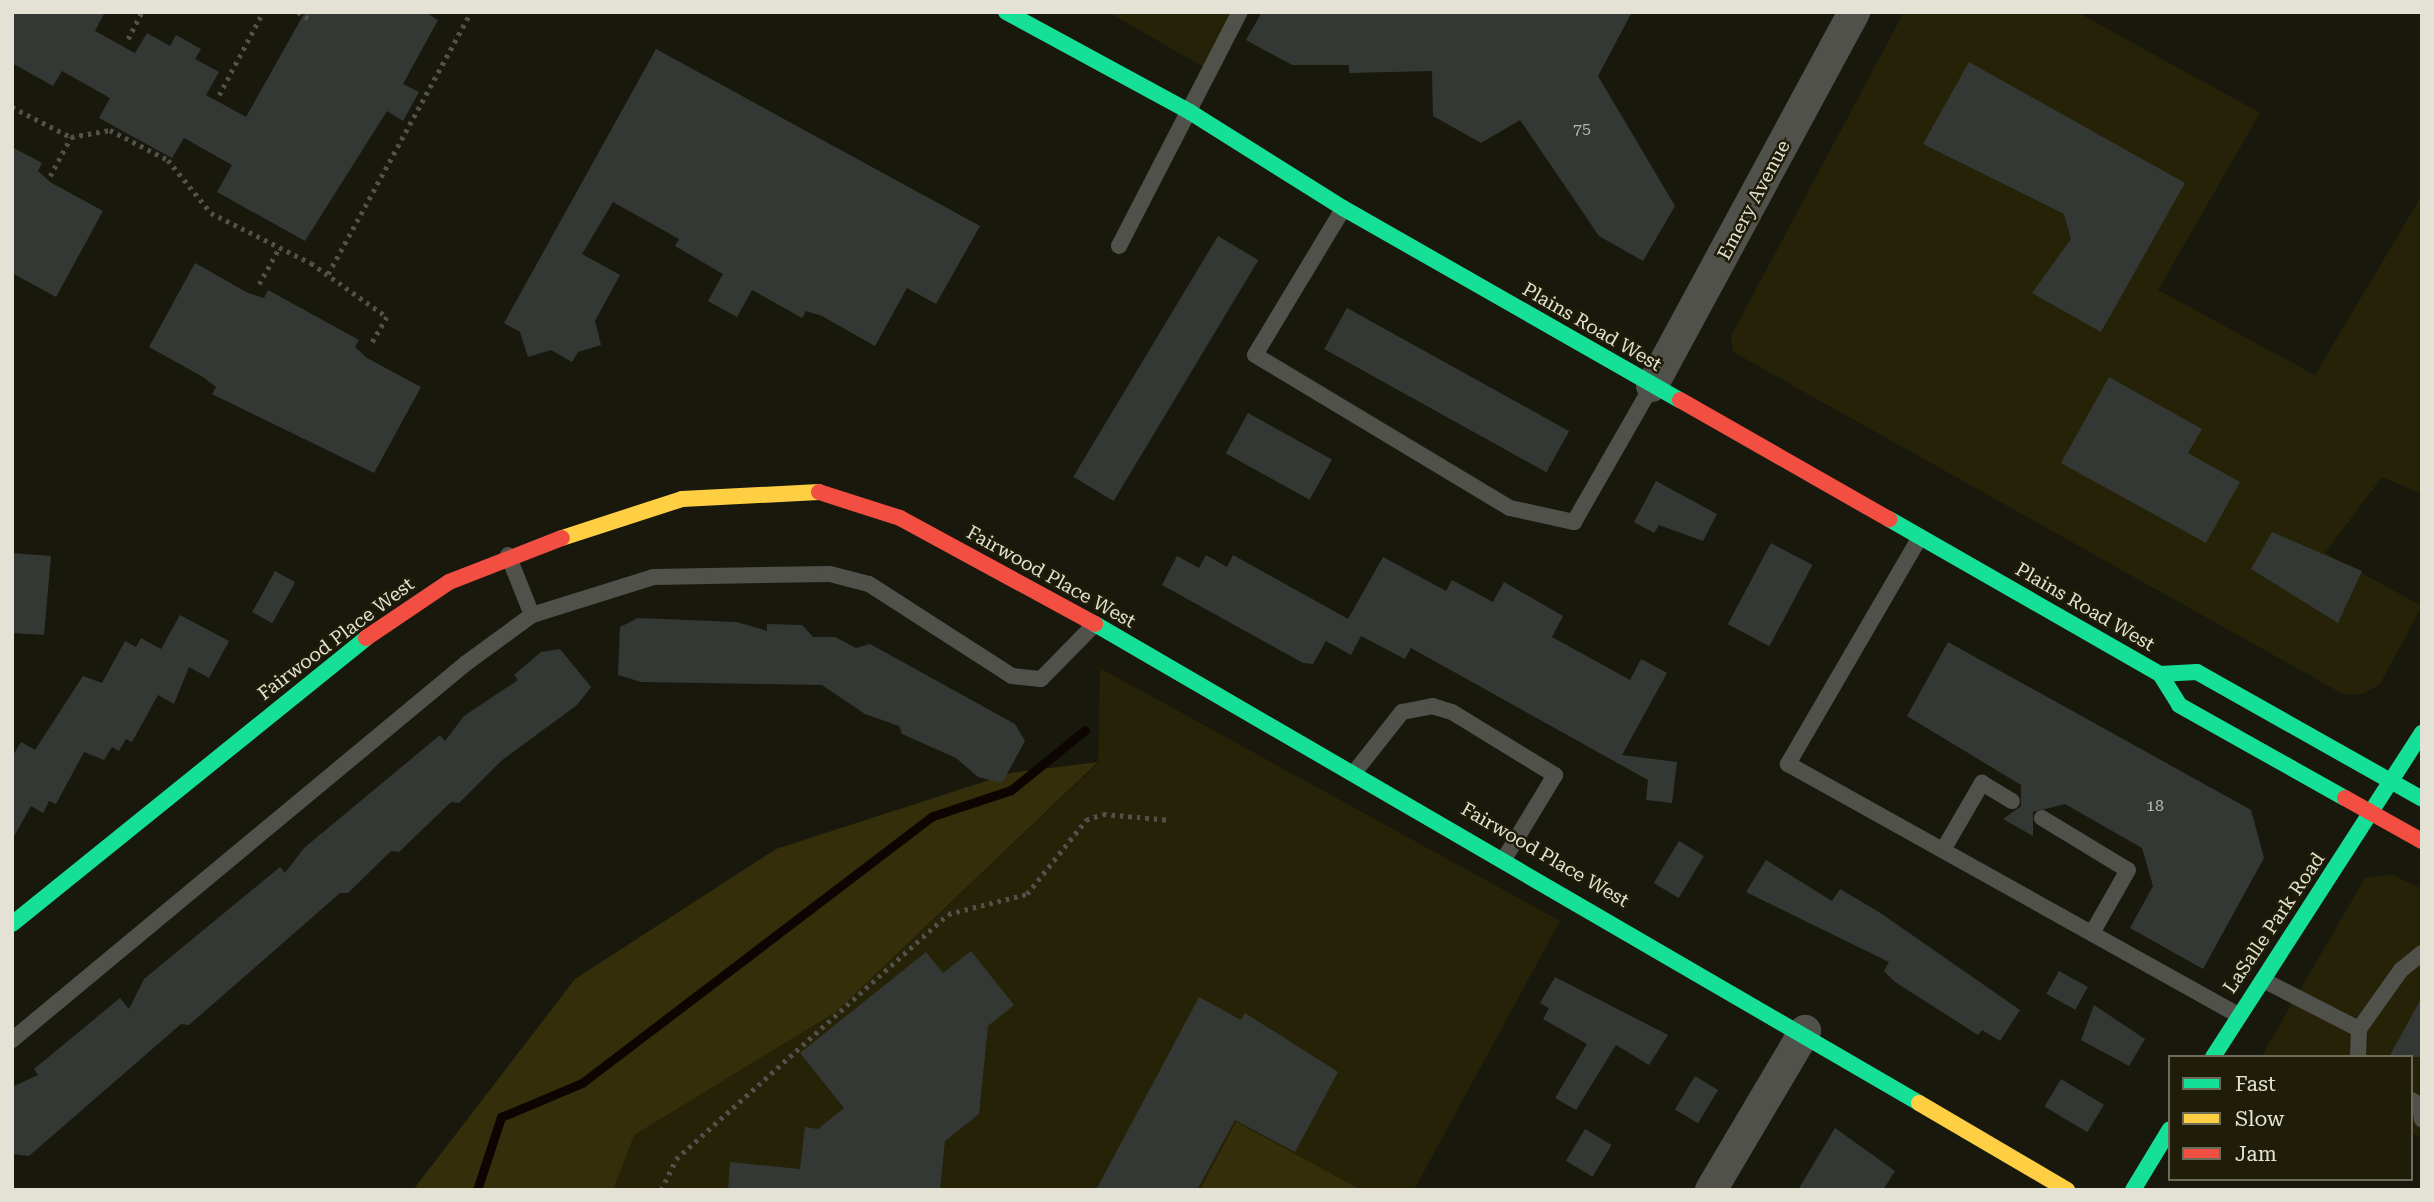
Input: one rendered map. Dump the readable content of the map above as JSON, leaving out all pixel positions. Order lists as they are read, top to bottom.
{
  "streets": {
    "main road": ["Plains Road West", "Fairwood Place West", "LaSalle Park Road"],
    "street": ["Emery Avenue"]
  },
  "crossings": [
    ["Emery Avenue", "Plains Road West"],
    ["Plains Road West", "LaSalle Park Road"]
  ],
  "house_numbers": ["75", "18"],
  "legend": ["Fast", "Slow", "Jam"]
}
